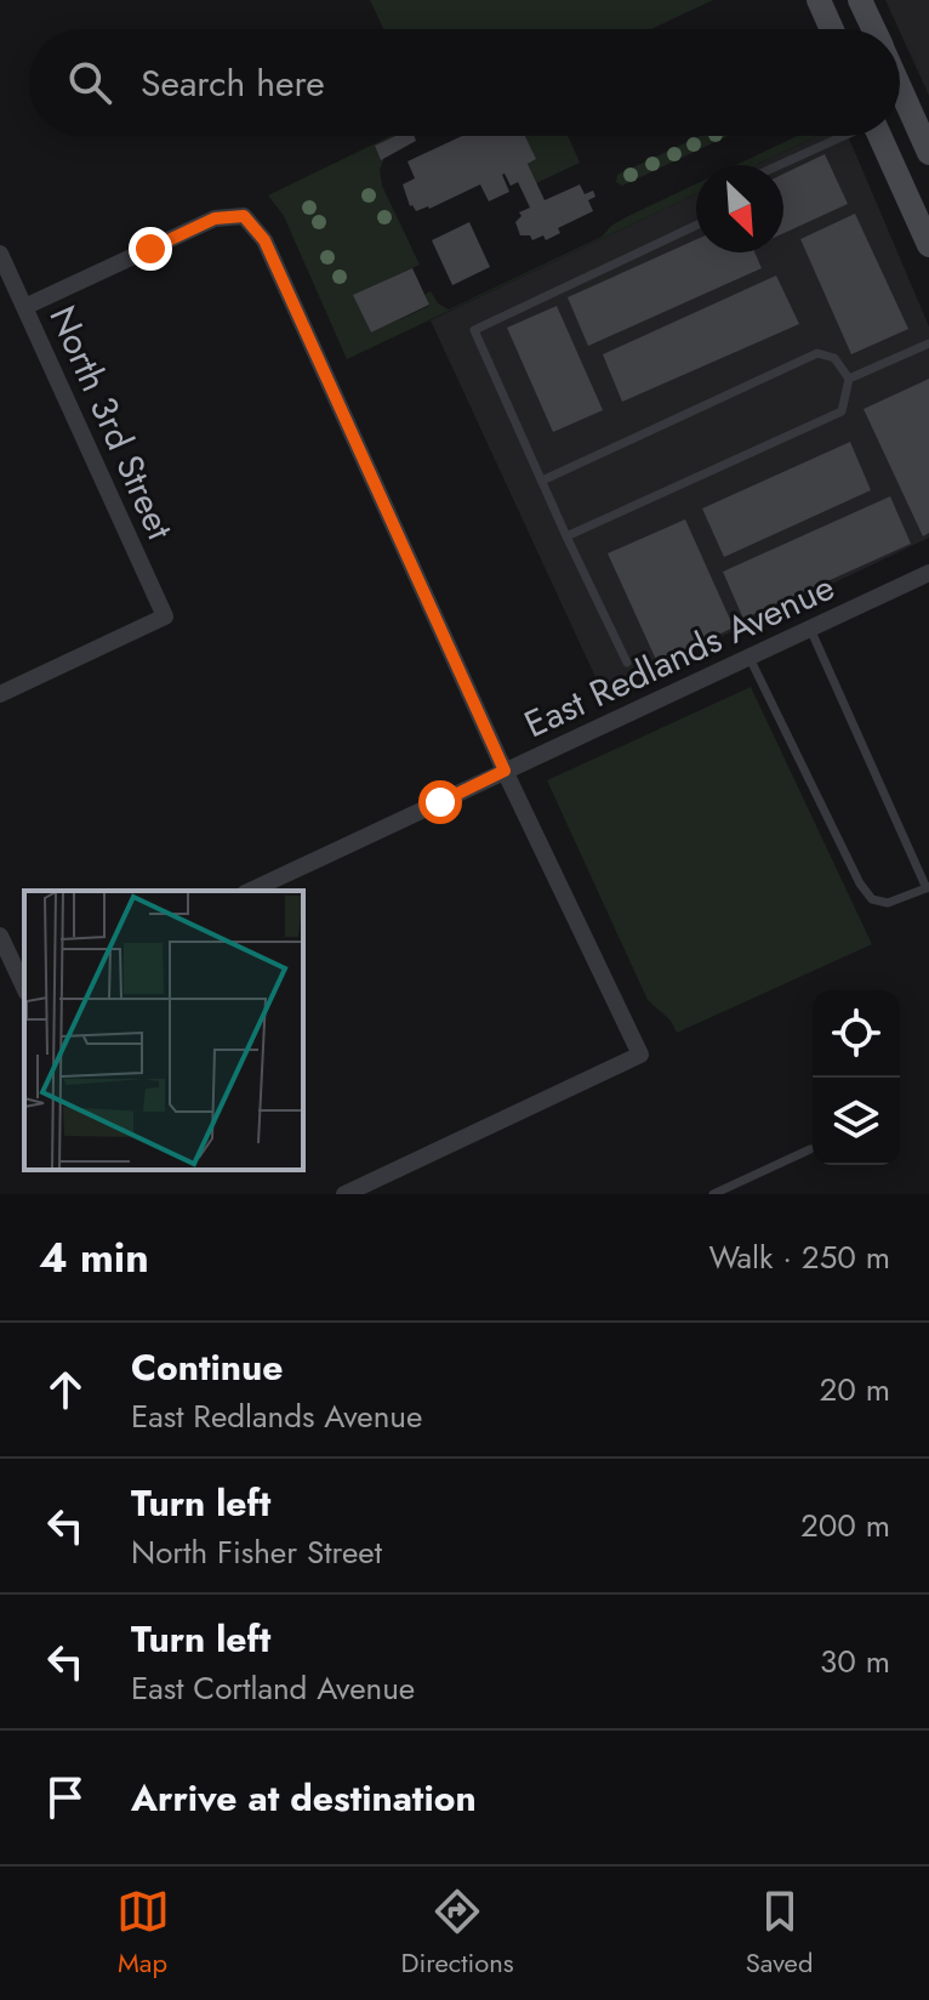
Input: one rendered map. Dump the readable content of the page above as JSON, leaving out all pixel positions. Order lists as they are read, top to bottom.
{
  "streets": {
    "street": ["North 3rd Street", "East Redlands Avenue"]
  },
  "north": "bottom right",
  "page": {
    "search": "Search here",
    "heading": ["4 min", "Walk · 250 m"],
    "list": [
      ["Continue", "East Redlands Avenue", "20 m"],
      ["Turn left", "North Fisher Street", "200 m"],
      ["Turn left", "East Cortland Avenue", "30 m"],
      "Arrive at destination"
    ],
    "nav": ["Map", "Directions", "Saved"]
  }
}
